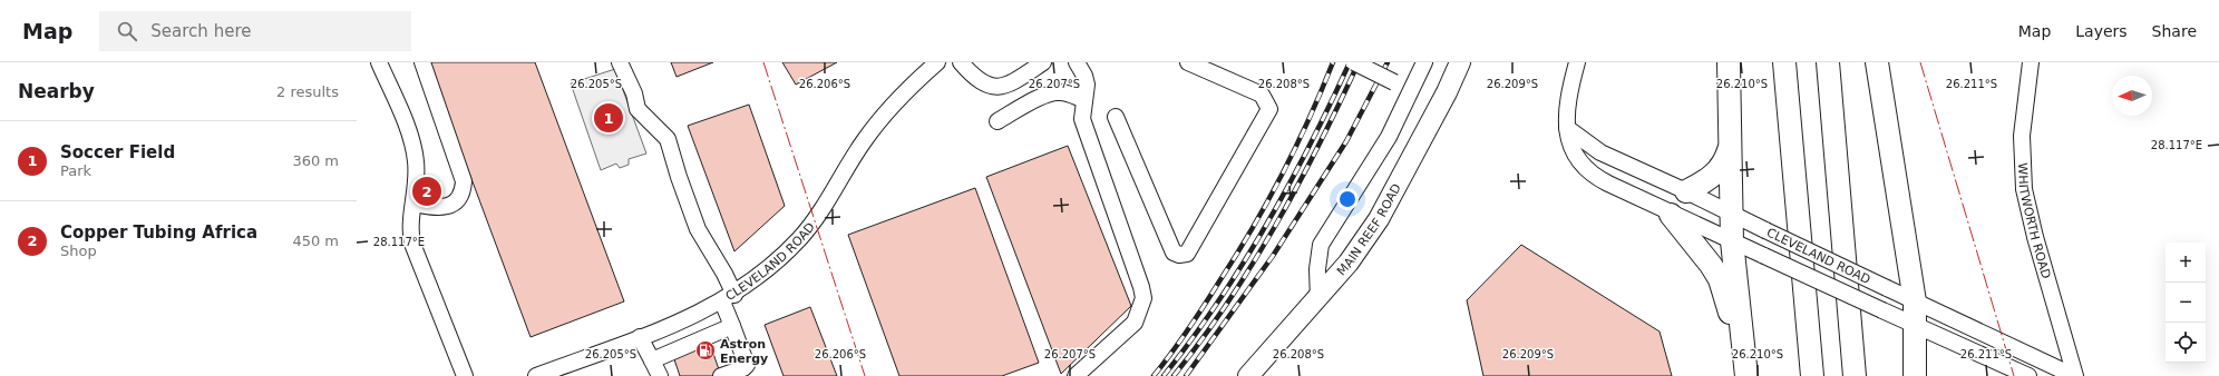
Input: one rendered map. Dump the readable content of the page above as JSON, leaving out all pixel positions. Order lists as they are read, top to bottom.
{
  "streets": {
    "main road": ["MAIN REEF ROAD"],
    "street": ["WHITWORTH ROAD", "CLEVELAND ROAD"]
  },
  "crossings": [
    ["WHITWORTH ROAD", "CLEVELAND ROAD"]
  ],
  "places": {
    "fuel station": ["Astron Energy"]
  },
  "north": "left",
  "page": {
    "header": "Map",
    "search": "Search here",
    "nav": ["Map", "Layers", "Share"],
    "heading": ["Nearby", "2 results"],
    "pins": ["1", "2"],
    "list": [
      {
        "mark": "1",
        "name": "Soccer Field",
        "note": "Park",
        "value": "360 m"
      },
      {
        "mark": "2",
        "name": "Copper Tubing Africa",
        "note": "Shop",
        "value": "450 m"
      }
    ],
    "map_buttons": ["+", "−"]
  },
  "coordinates": [
    "26.207°S",
    "26.208°S",
    "26.205°S",
    "26.206°S",
    "26.209°S",
    "26.210°S",
    "26.211°S",
    "28.117°E"
  ]
}
